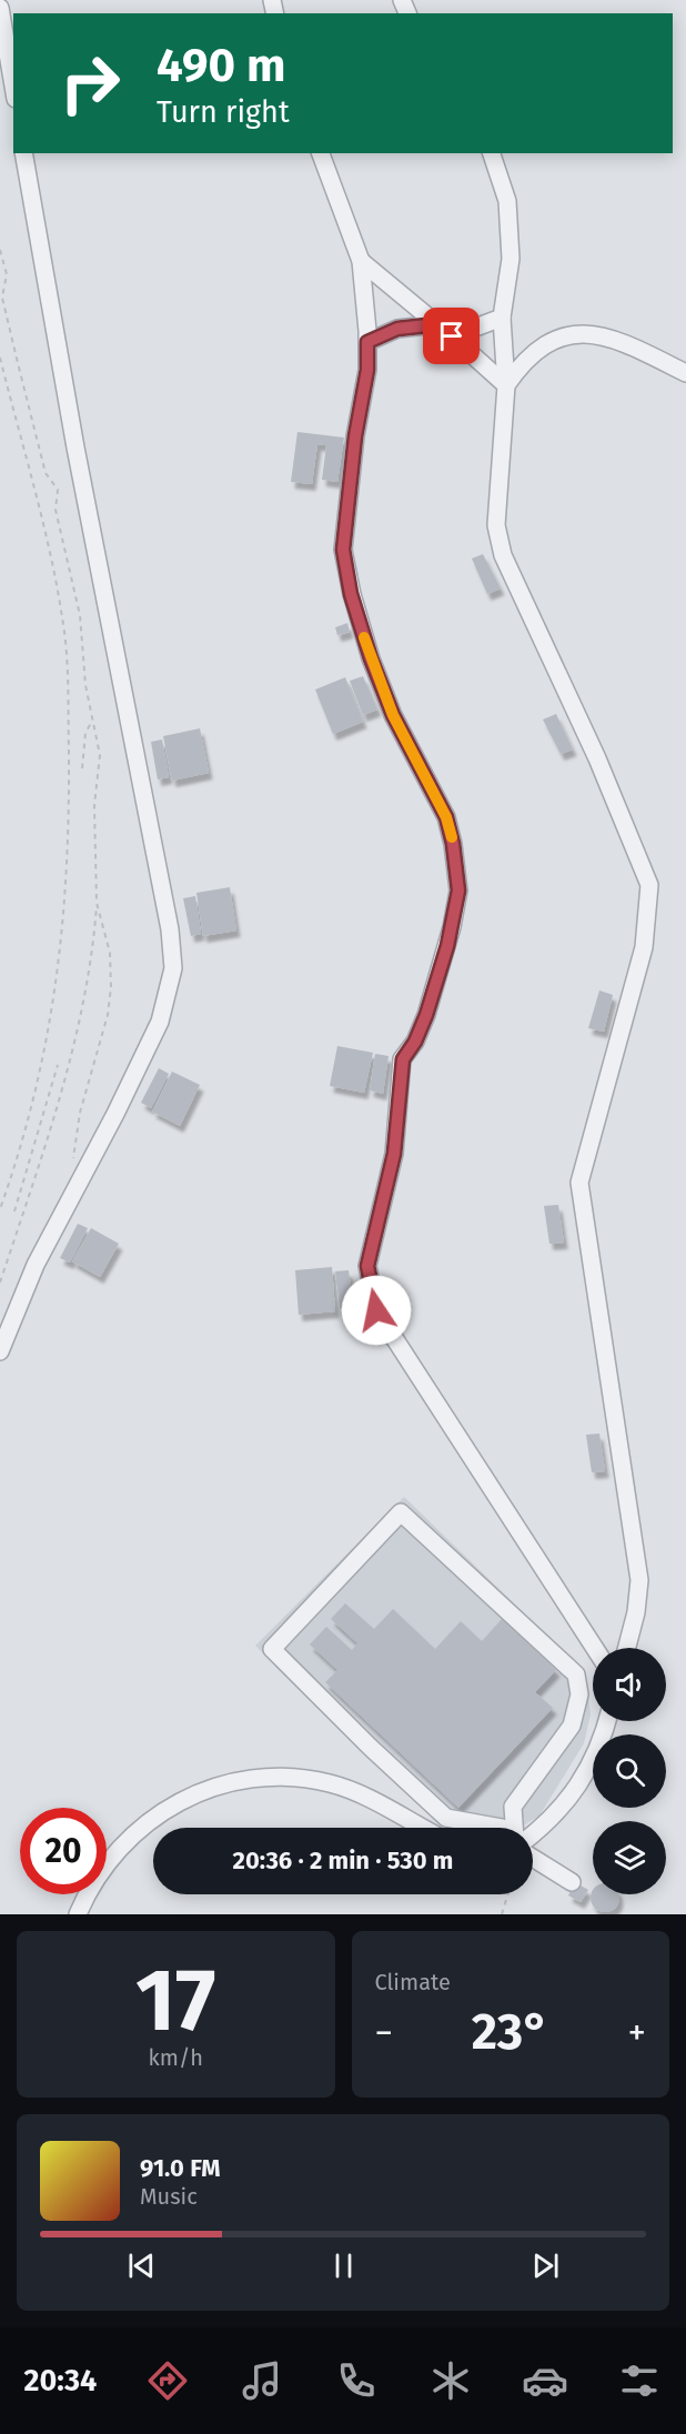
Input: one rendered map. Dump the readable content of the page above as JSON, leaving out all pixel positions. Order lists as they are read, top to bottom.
{
  "page": {
    "turn": ["490 m", "Turn right"],
    "limit": "20",
    "trip": "20:36 · 2 min · 530 m",
    "tile": [
      ["17", "km/h"],
      "Climate"
    ],
    "heat": ["−", "23°", "+"],
    "song": ["91.0 FM", "Music"],
    "tabs": "20:34"
  }
}
